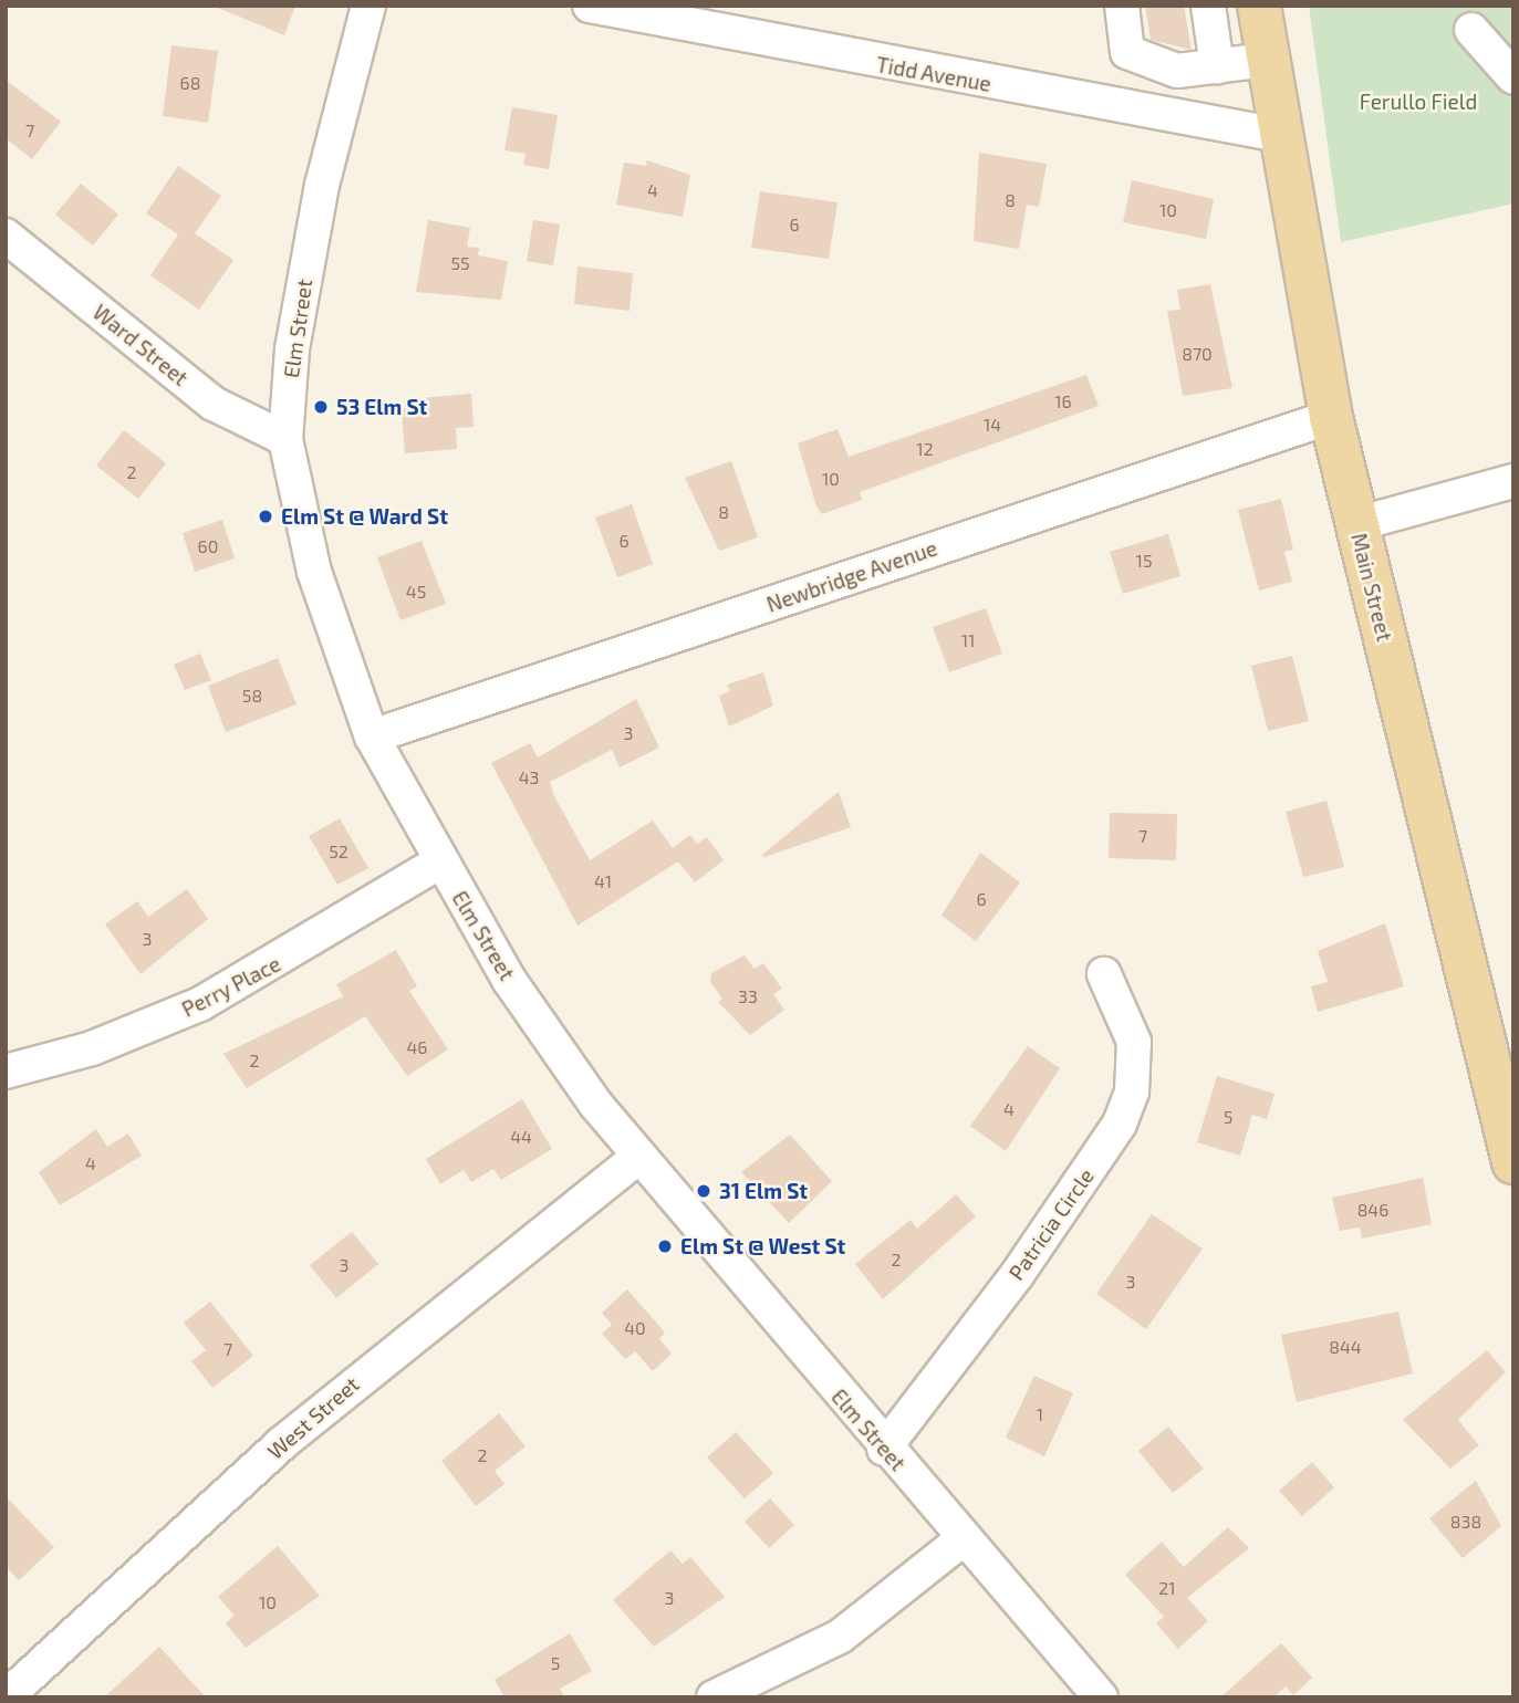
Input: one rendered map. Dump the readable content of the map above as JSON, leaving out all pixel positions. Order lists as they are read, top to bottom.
{
  "streets": {
    "main road": ["Main Street"],
    "street": [
      "Tidd Avenue",
      "Elm Street",
      "Ward Street",
      "Newbridge Avenue",
      "Perry Place",
      "Patricia Circle",
      "West Street"
    ]
  },
  "crossings": [
    ["Tidd Avenue", "Main Street"],
    ["Elm Street", "Ward Street"],
    ["Elm Street", "Newbridge Avenue"],
    ["Elm Street", "Perry Place"],
    ["Elm Street", "Patricia Circle"],
    ["Elm Street", "West Street"],
    ["Newbridge Avenue", "Main Street"]
  ],
  "parks": ["Ferullo Field"],
  "places": [
    "53 Elm St",
    "Elm St @ Ward St",
    "31 Elm St",
    "Elm St @ West St"
  ],
  "house_numbers": [
    "68",
    "7",
    "4",
    "8",
    "10",
    "6",
    "55",
    "870",
    "16",
    "14",
    "12",
    "2",
    "10",
    "8",
    "6",
    "60",
    "15",
    "45",
    "11",
    "58",
    "3",
    "43",
    "7",
    "52",
    "41",
    "6",
    "3",
    "33",
    "46",
    "2",
    "4",
    "5",
    "44",
    "4",
    "846",
    "2",
    "3",
    "3",
    "40",
    "844",
    "7",
    "1",
    "2",
    "838",
    "21",
    "3",
    "10",
    "5"
  ]
}
